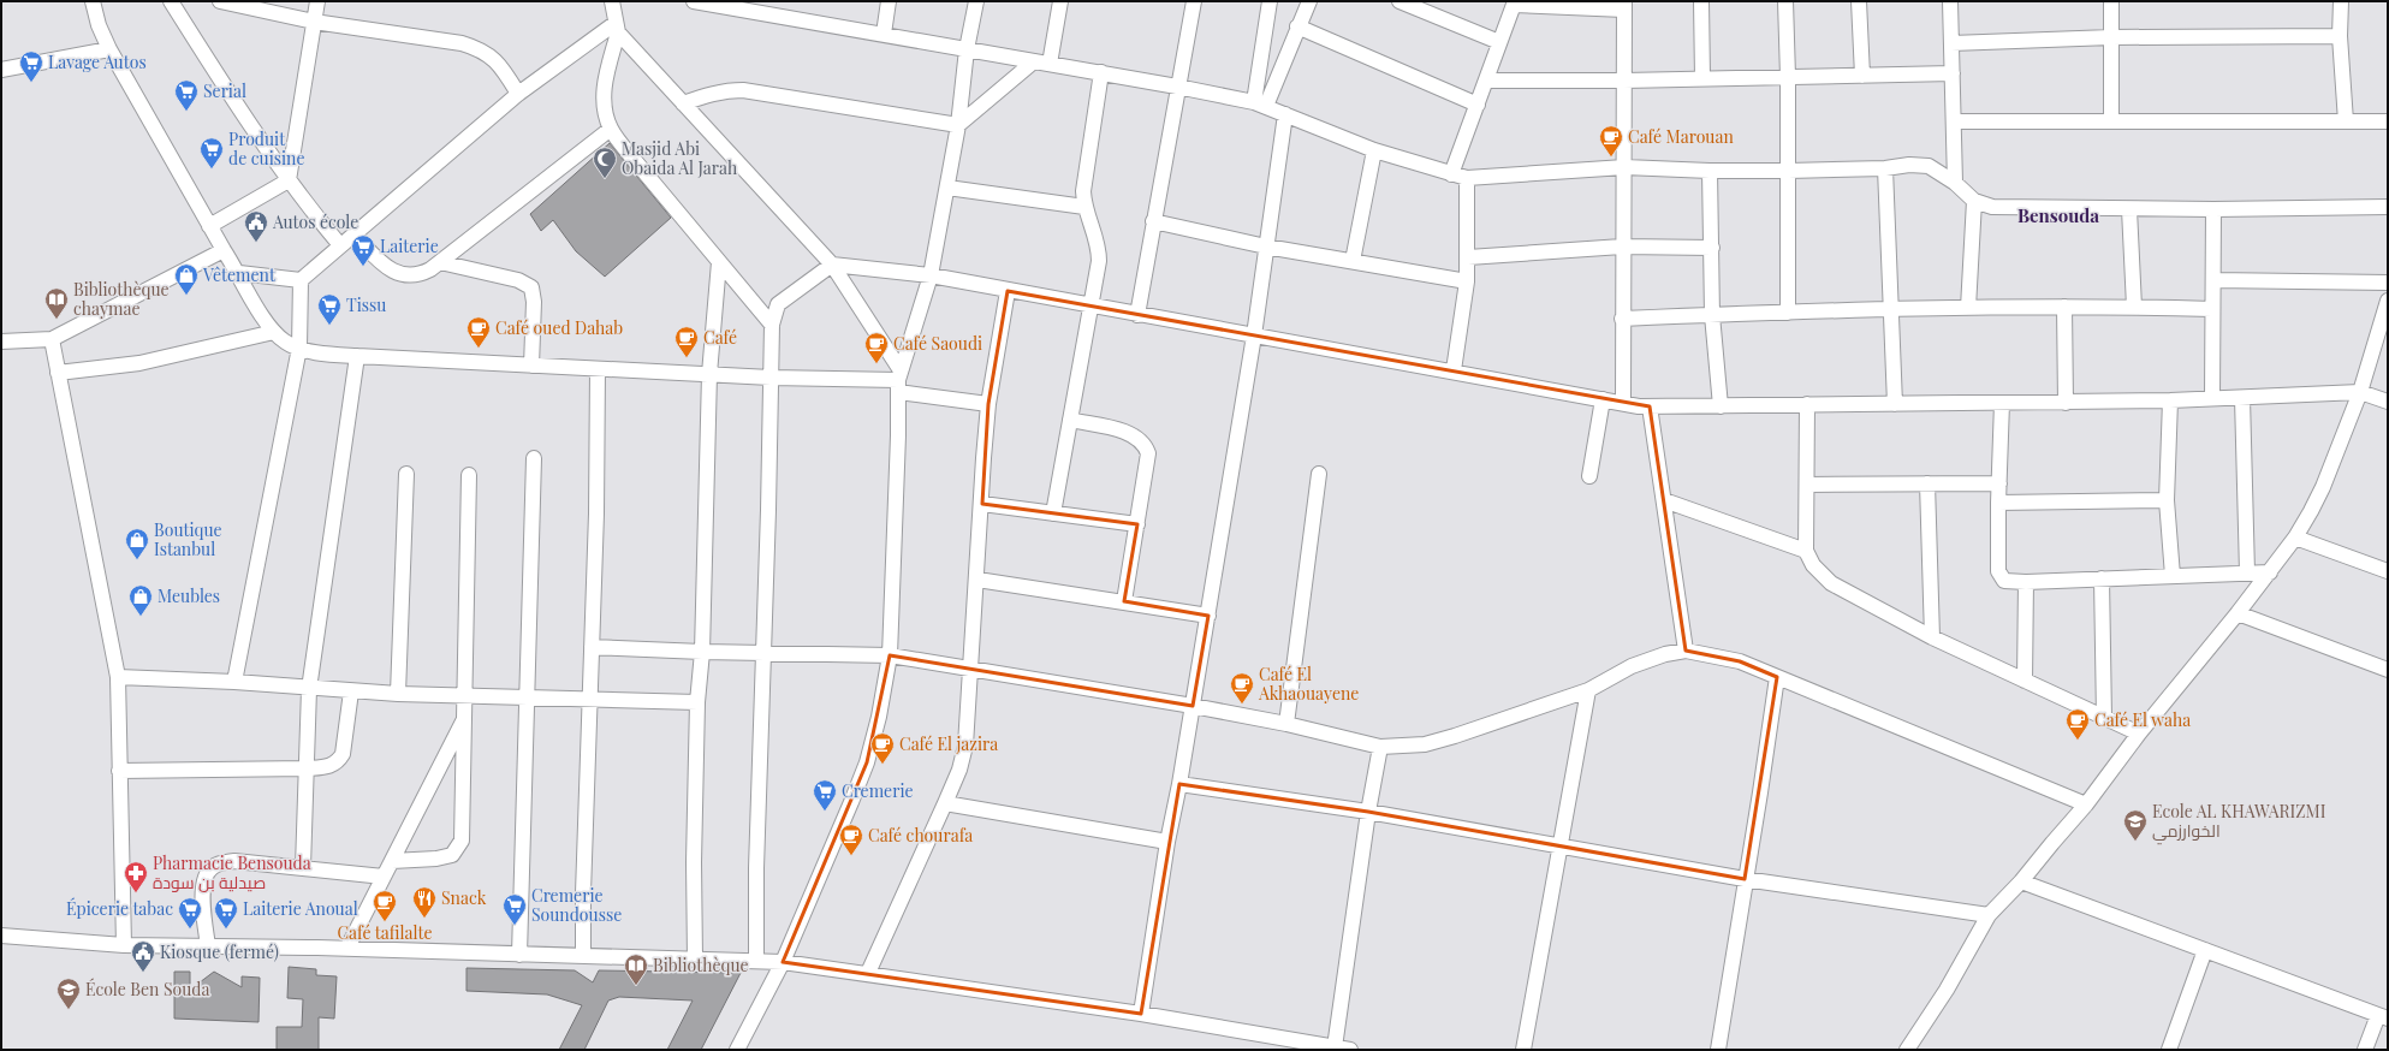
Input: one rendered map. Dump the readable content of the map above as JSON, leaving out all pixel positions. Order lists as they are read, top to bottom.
{
  "districts": ["Bensouda"],
  "places": {
    "supermarket": [
      "Lavage Autos",
      "Serial",
      "Produit de cuisine",
      "Laiterie",
      "Tissu",
      "Cremerie",
      "Cremerie Soundousse",
      "Épicerie tabac",
      "Laiterie Anoual"
    ],
    "cafe": [
      "Café Marouan",
      "Café oued Dahab",
      "Café",
      "Café Saoudi",
      "Café El Akhaouayene",
      "Café El waha",
      "Café El jazira",
      "Café chourafa",
      "Café tafilalte"
    ],
    "mosque": ["Masjid Abi Obaida Al Jarah"],
    "public building": ["Autos école", "Kiosque (fermé)"],
    "shop": ["Vêtement", "Boutique Istanbul", "Meubles"],
    "library": ["Bibliothèque chaymae", "Bibliothèque"],
    "school or university": ["Ecole AL KHAWARIZMI الخوارزمي", "École Ben Souda"],
    "pharmacy": ["Pharmacie Bensouda صيدلية بن سودة"],
    "restaurant": ["Snack"]
  }
}
